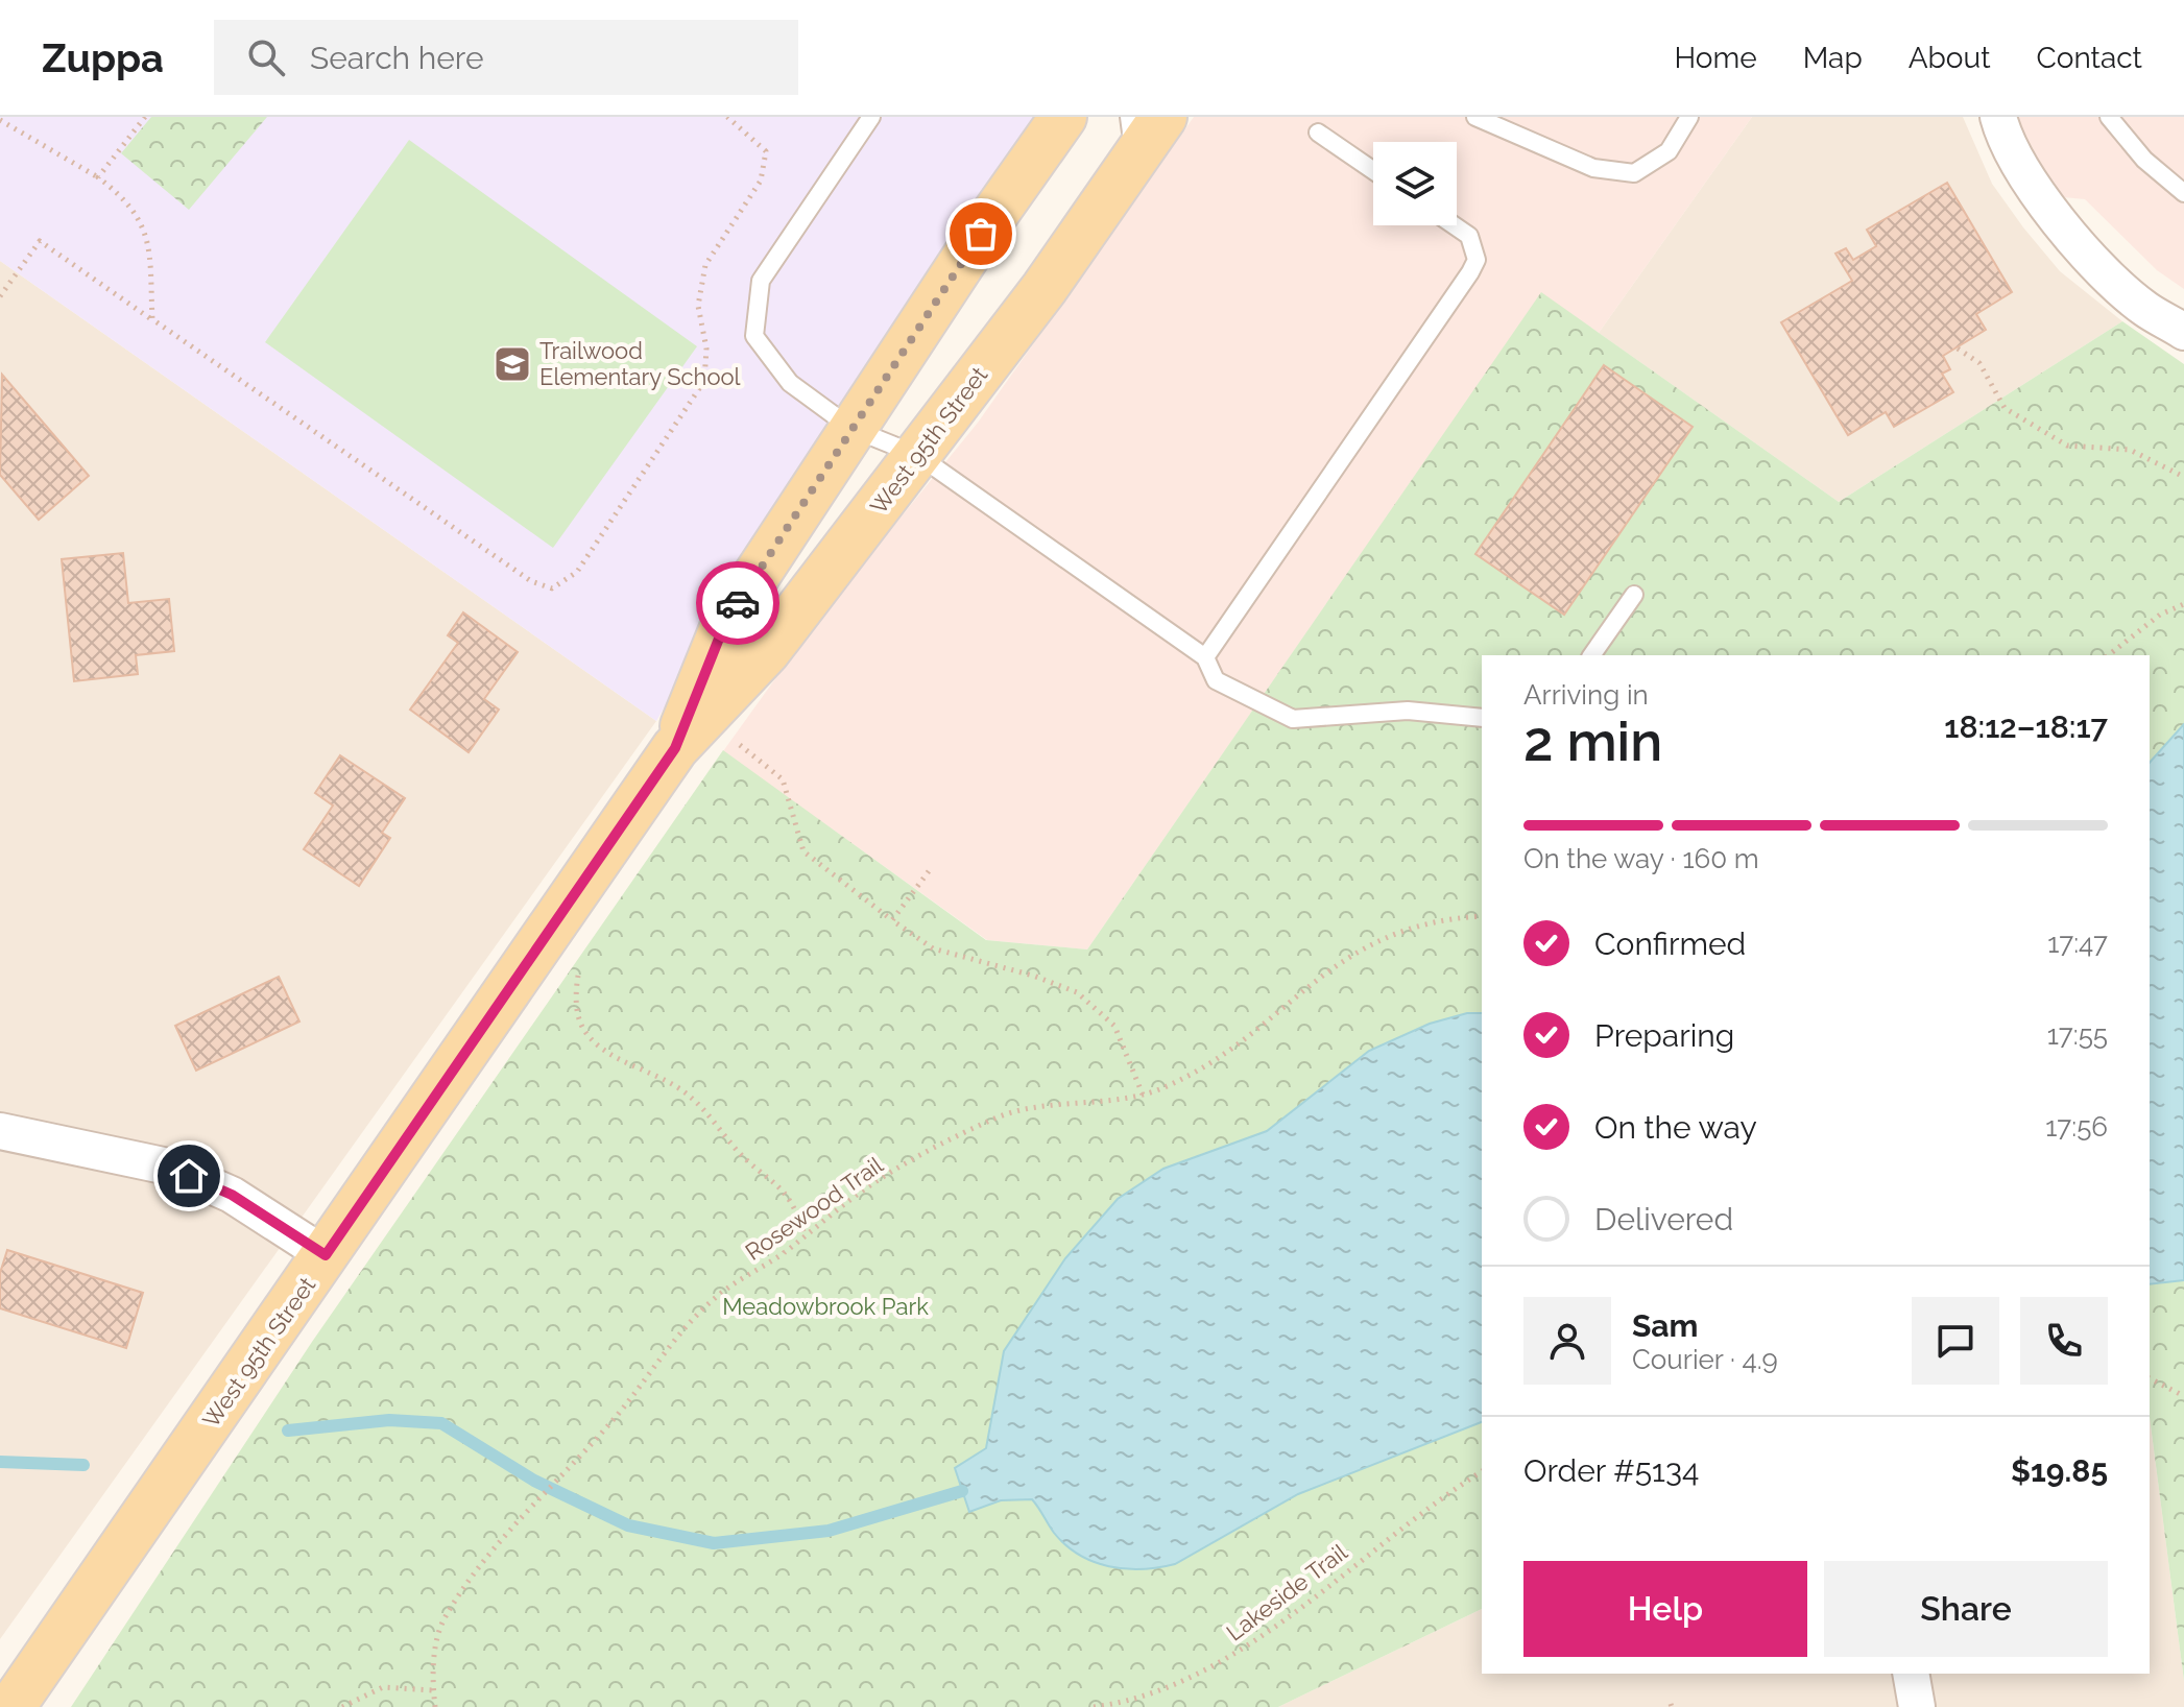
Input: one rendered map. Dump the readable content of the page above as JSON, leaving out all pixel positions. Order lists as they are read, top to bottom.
{
  "streets": {
    "main road": ["West 95th Street"],
    "path": ["Rosewood Trail", "Lakeside Trail"]
  },
  "parks": ["Meadowbrook Park"],
  "places": {
    "school or university": ["Trailwood Elementary School"]
  },
  "page": {
    "header": "Zuppa",
    "search": "Search here",
    "nav": [
      "Home",
      "Map",
      "About",
      "Contact"
    ],
    "heading": ["2 min", "Arriving in", "18:12–18:17"],
    "panel": [
      "Sam",
      "Courier · 4.9",
      "Order #5134",
      "$19.85"
    ],
    "bar": "On the way · 160 m",
    "list": [
      ["Confirmed", "17:47"],
      ["Preparing", "17:55"],
      ["On the way", "17:56"],
      "Delivered"
    ],
    "buttons": ["Help", "Share"]
  }
}
